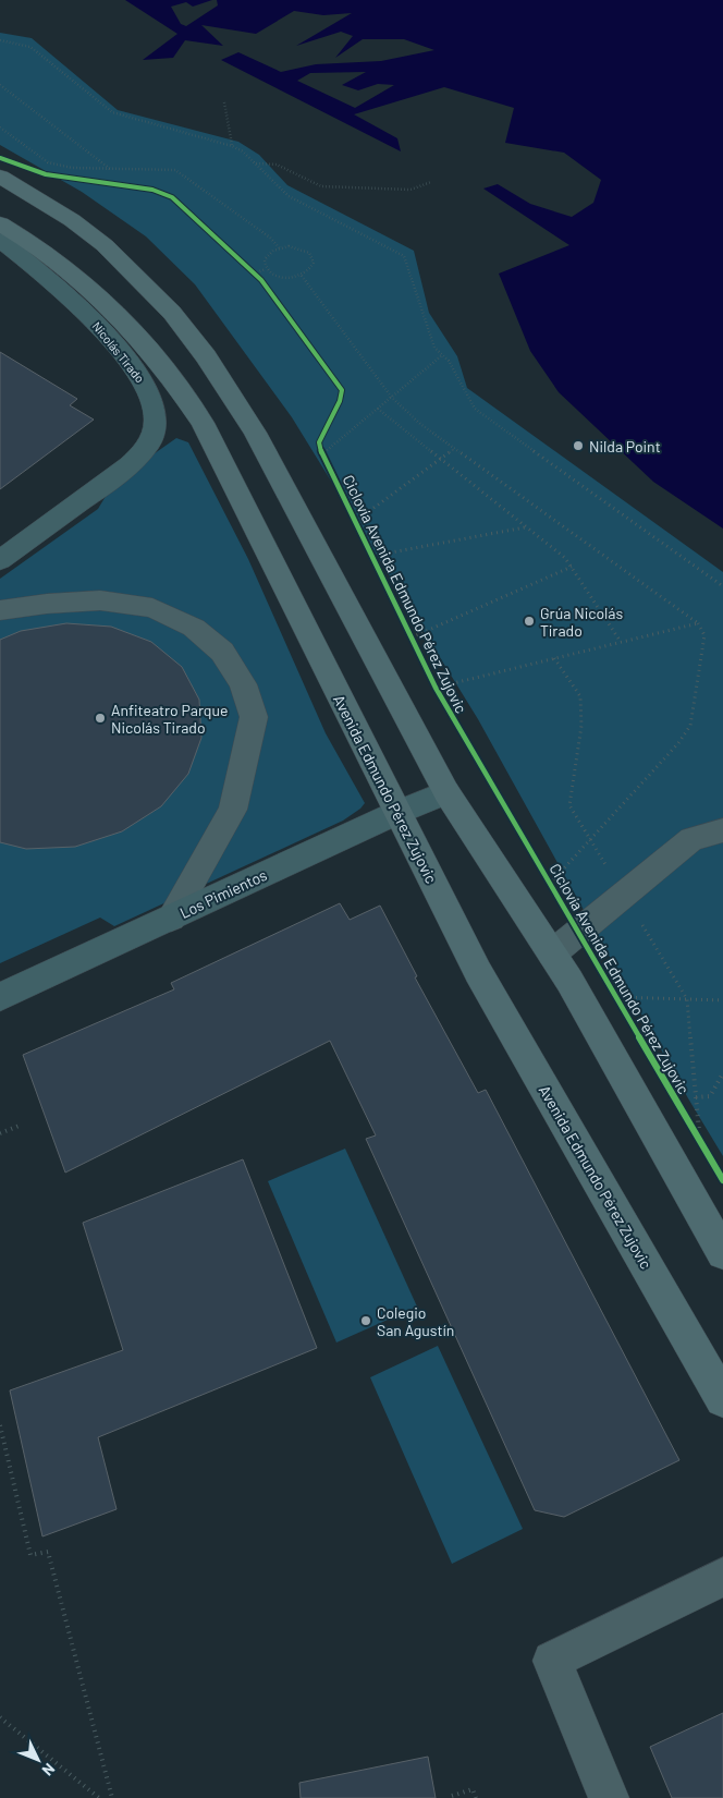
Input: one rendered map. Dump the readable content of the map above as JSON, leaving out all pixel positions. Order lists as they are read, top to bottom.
{
  "streets": {
    "highway": ["Avenida Edmundo Pérez Zujovic"],
    "main road": ["Nicolás Tirado", "Los Pimientos"],
    "cycle path": ["Ciclovía Avenida Edmundo Pérez Zujovic"]
  },
  "crossings": [
    ["Avenida Edmundo Pérez Zujovic", "Los Pimientos"]
  ],
  "places": [
    "Nilda Point",
    "Grúa Nicolás Tirado",
    "Anfiteatro Parque Nicolás Tirado",
    "Colegio San Agustín"
  ],
  "north": "bottom right"
}
